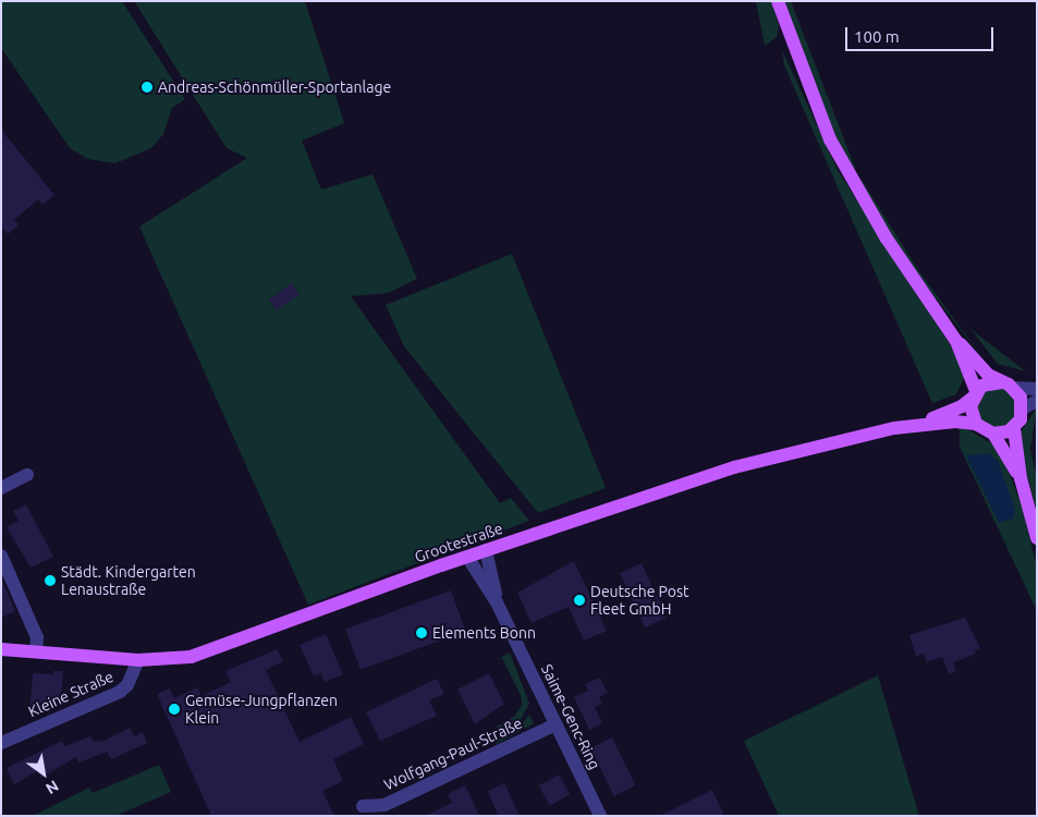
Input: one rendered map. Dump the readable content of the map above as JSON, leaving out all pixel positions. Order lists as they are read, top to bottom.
{
  "streets": {
    "main road": ["Grootestraße"],
    "street": ["Kleine Straße", "Saime-Genc-Ring", "Wolfgang-Paul-Straße"]
  },
  "crossings": [
    ["Grootestraße", "Kleine Straße"],
    ["Grootestraße", "Saime-Genc-Ring"],
    ["Saime-Genc-Ring", "Wolfgang-Paul-Straße"]
  ],
  "places": [
    "Andreas-Schönmüller-Sportanlage",
    "Städt. Kindergarten Lenaustraße",
    "Deutsche Post Fleet GmbH",
    "Elements Bonn",
    "Gemüse-Jungpflanzen Klein"
  ],
  "scale_bar": "100 m",
  "north": "bottom right"
}
